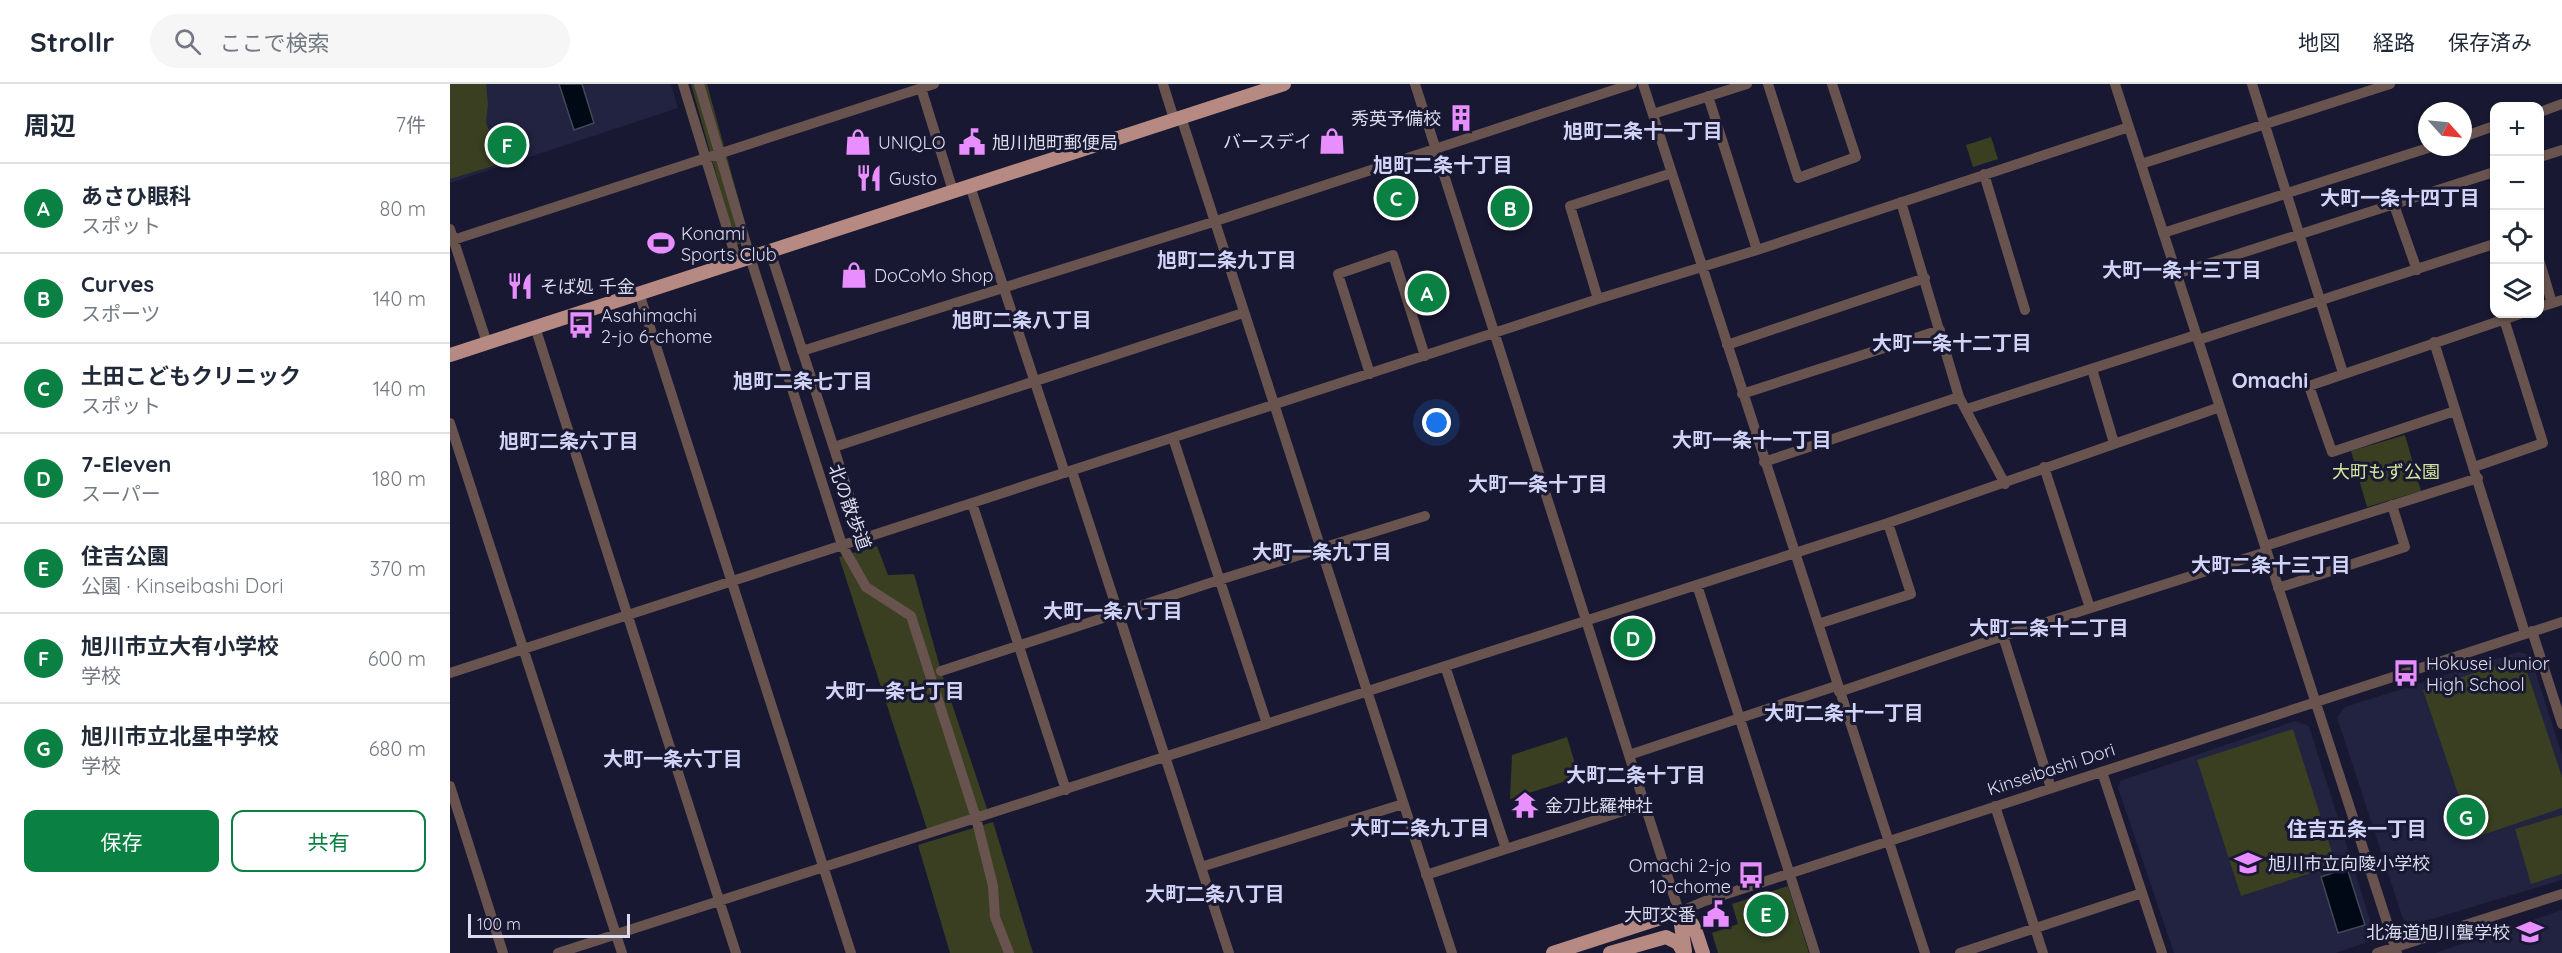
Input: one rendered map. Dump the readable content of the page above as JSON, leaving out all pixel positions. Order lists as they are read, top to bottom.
{
  "streets": {
    "main road": ["Kinseibashi Dori"],
    "street": ["北の散歩道"]
  },
  "districts": [
    "旭町二条十一丁目",
    "旭町二条十丁目",
    "大町一条十四丁目",
    "旭町二条九丁目",
    "大町一条十三丁目",
    "旭町二条八丁目",
    "大町一条十二丁目",
    "旭町二条七丁目",
    "Omachi",
    "大町一条十一丁目",
    "旭町二条六丁目",
    "大町一条十丁目",
    "大町一条九丁目",
    "大町二条十三丁目",
    "大町一条八丁目",
    "大町二条十二丁目",
    "大町一条七丁目",
    "大町二条十一丁目",
    "大町一条六丁目",
    "大町二条十丁目",
    "大町二条九丁目",
    "住吉五条一丁目",
    "大町二条八丁目"
  ],
  "parks": ["大町もず公園"],
  "places": {
    "building": ["秀英予備校"],
    "shop": ["バースデイ", "UNIQLO", "DoCoMo Shop"],
    "public building": ["旭川旭町郵便局", "大町交番"],
    "restaurant": ["Gusto", "そば処 千金"],
    "sports": ["Konami Sports Club"],
    "bus stop": ["Asahimachi 2-jo 6-chome", "Hokusei Junior High School", "Omachi 2-jo 10-chome"],
    "temple": ["金刀比羅神社"],
    "school or university": ["旭川市立向陵小学校", "北海道旭川聾学校"]
  },
  "scale_bar": "100 m",
  "north": "bottom right",
  "page": {
    "header": "Strollr",
    "search": "ここで検索",
    "nav": ["地図", "経路", "保存済み"],
    "heading": ["周辺", "7件"],
    "map_buttons": ["+", "−"],
    "pins": [
      "F",
      "C",
      "B",
      "A",
      "D",
      "G",
      "E"
    ],
    "list": [
      {
        "mark": "A",
        "name": "あさひ眼科",
        "note": "スポット",
        "value": "80 m"
      },
      {
        "mark": "B",
        "name": "Curves",
        "note": "スポーツ",
        "value": "140 m"
      },
      {
        "mark": "C",
        "name": "土田こどもクリニック",
        "note": "スポット",
        "value": "140 m"
      },
      {
        "mark": "D",
        "name": "7-Eleven",
        "note": "スーパー",
        "value": "180 m"
      },
      {
        "mark": "E",
        "name": "住吉公園",
        "note": "公園 · Kinseibashi Dori",
        "value": "370 m"
      },
      {
        "mark": "F",
        "name": "旭川市立大有小学校",
        "note": "学校",
        "value": "600 m"
      },
      {
        "mark": "G",
        "name": "旭川市立北星中学校",
        "note": "学校",
        "value": "680 m"
      }
    ],
    "buttons": ["保存", "共有"],
    "scale": "100 m"
  }
}
